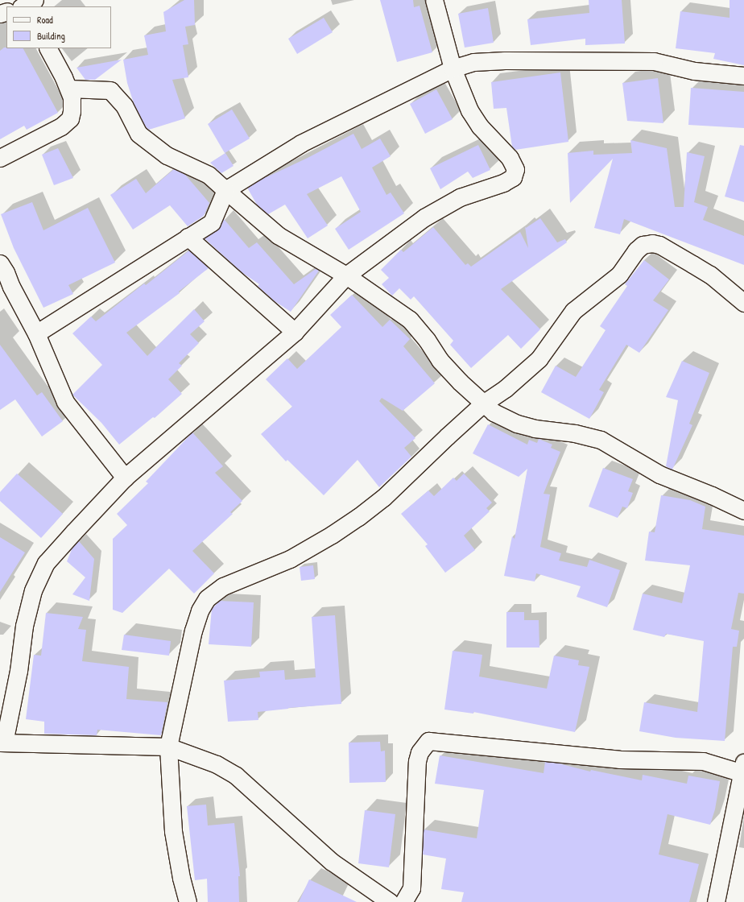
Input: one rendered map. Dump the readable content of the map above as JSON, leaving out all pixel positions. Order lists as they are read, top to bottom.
{
  "legend": ["Road", "Building"]
}
